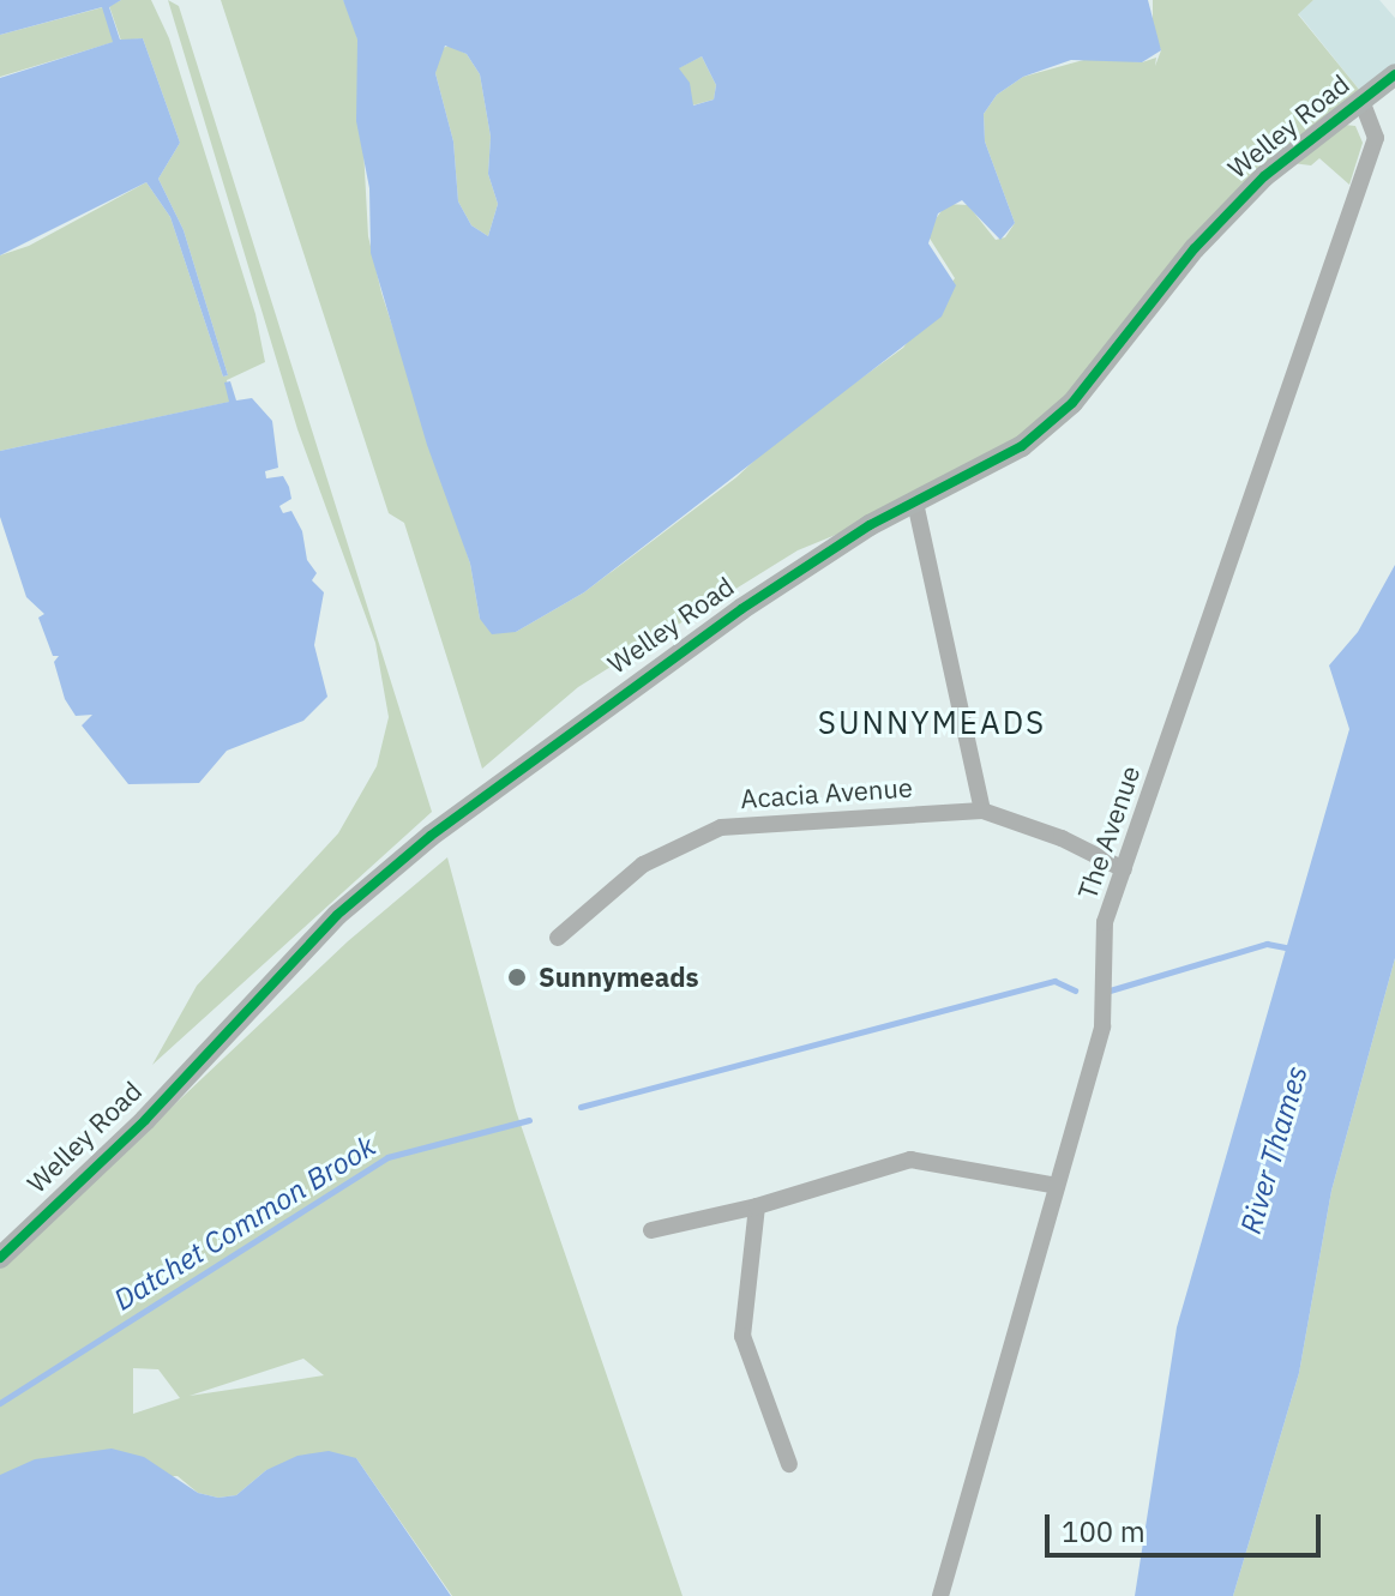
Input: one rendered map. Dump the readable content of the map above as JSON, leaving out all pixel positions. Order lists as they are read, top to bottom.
{
  "streets": {
    "main road": ["Welley Road"],
    "street": ["Acacia Avenue", "The Avenue"]
  },
  "crossings": [
    ["Welley Road", "The Avenue"],
    ["Acacia Avenue", "The Avenue"]
  ],
  "districts": ["SUNNYMEADS"],
  "water": ["River Thames", "Datchet Common Brook"],
  "places": ["Sunnymeads"],
  "scale_bar": "100 m"
}
